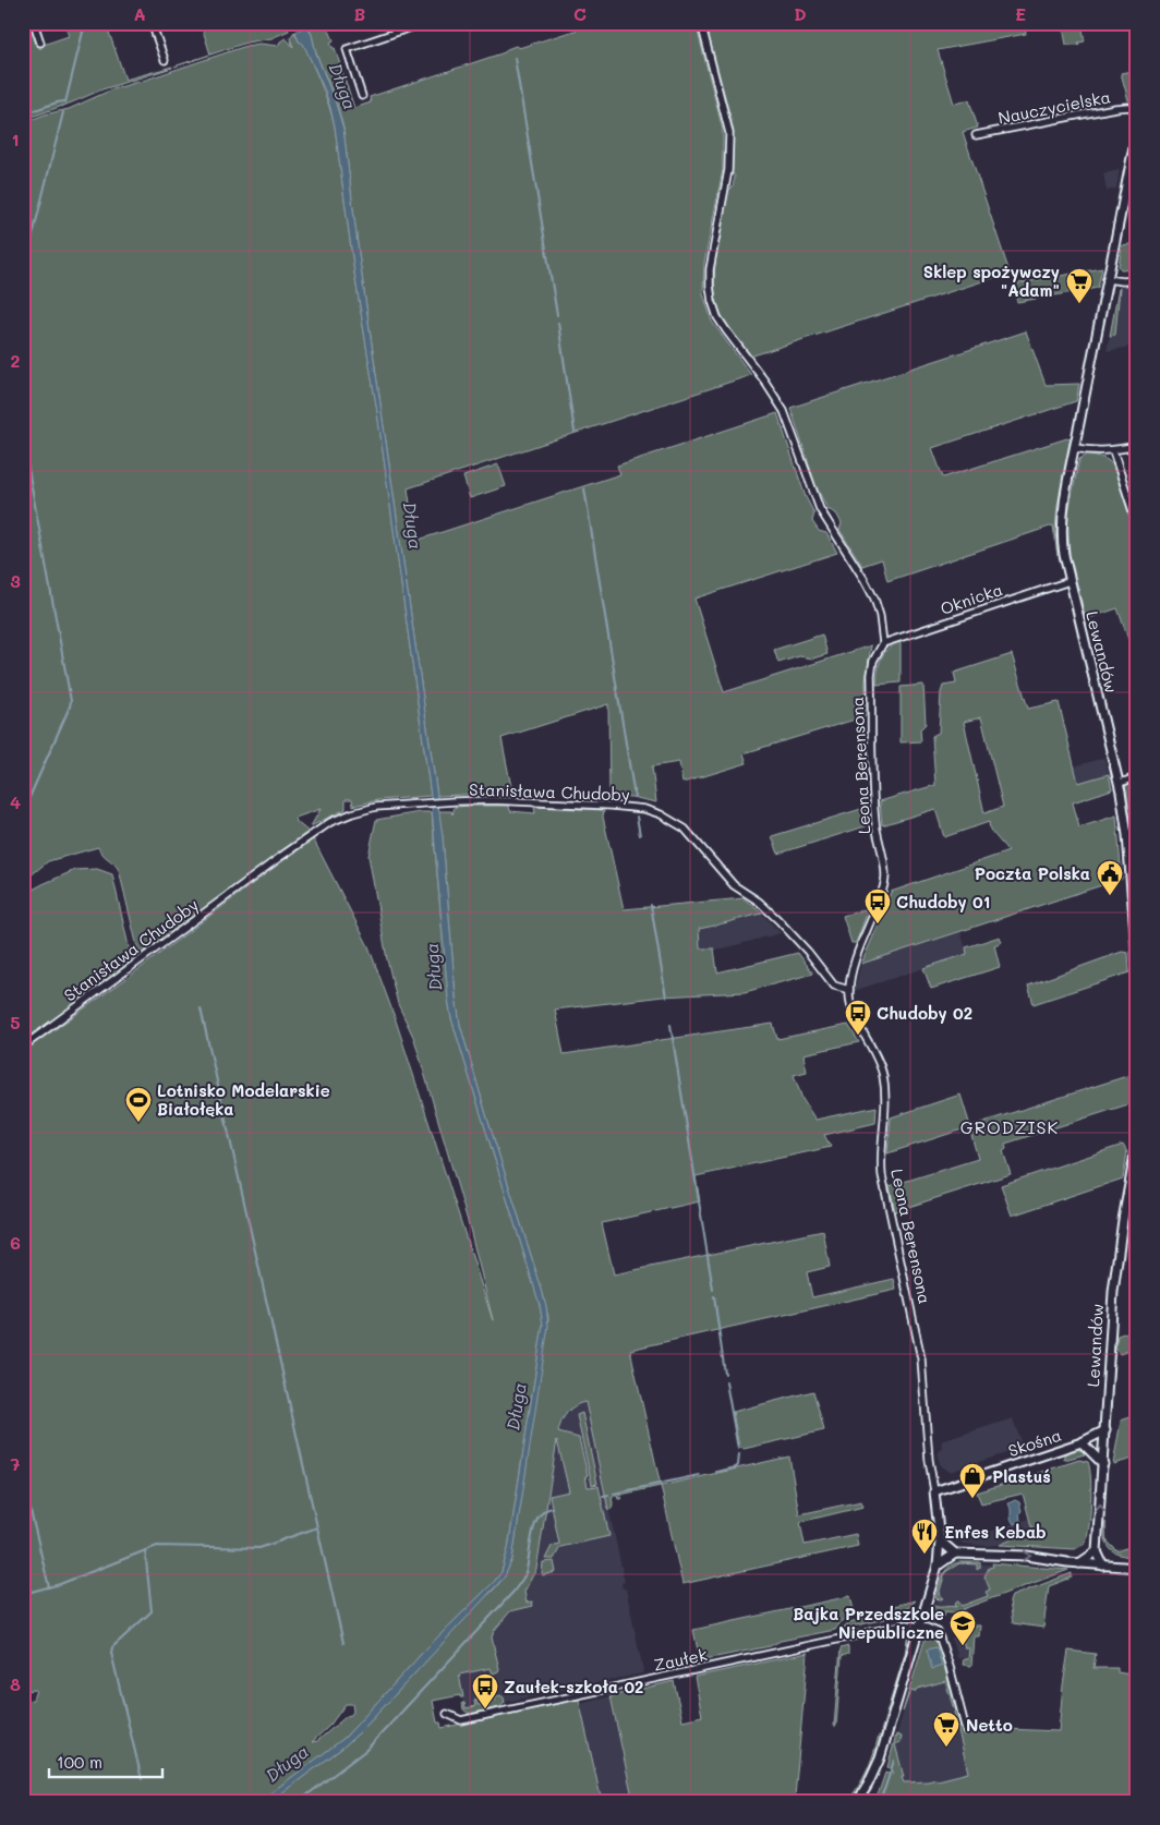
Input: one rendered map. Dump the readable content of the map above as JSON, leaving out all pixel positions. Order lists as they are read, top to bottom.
{
  "streets": {
    "street": [
      "Nauczycielska",
      "Oknicka",
      "Lewandów",
      "Leona Berensona",
      "Stanisława Chudoby",
      "Skośna",
      "Zaułek"
    ]
  },
  "crossings": [
    ["Oknicka", "Lewandów"],
    ["Oknicka", "Leona Berensona"],
    ["Lewandów", "Skośna"],
    ["Leona Berensona", "Stanisława Chudoby"],
    ["Leona Berensona", "Skośna"],
    ["Leona Berensona", "Zaułek"]
  ],
  "districts": ["GRODZISK"],
  "water": ["Długa"],
  "places": {
    "supermarket": ["Sklep spożywczy \"Adam\"", "Netto"],
    "public building": ["Poczta Polska"],
    "bus stop": ["Chudoby 01", "Chudoby 02", "Zaułek-szkoła 02"],
    "sports": ["Lotnisko Modelarskie Białołęka"],
    "shop": ["Plastuś"],
    "restaurant": ["Enfes Kebab"],
    "school or university": ["Bajka Przedszkole Niepubliczne"]
  },
  "scale_bar": "100 m",
  "grid": {
    "columns": [
      "A",
      "B",
      "C",
      "D",
      "E"
    ],
    "rows": [
      "1",
      "2",
      "3",
      "4",
      "5",
      "6",
      "7",
      "8"
    ]
  }
}
